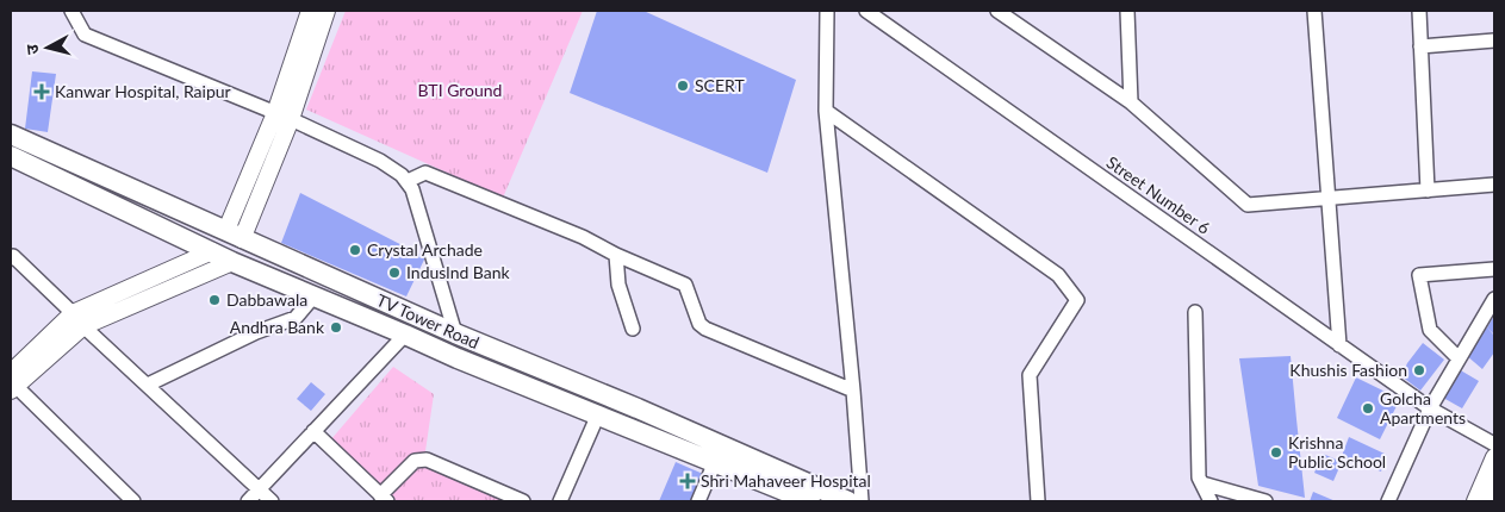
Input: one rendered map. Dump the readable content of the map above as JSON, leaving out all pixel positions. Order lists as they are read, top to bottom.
{
  "streets": {
    "main road": ["TV Tower Road"],
    "street": ["Street Number 6"]
  },
  "parks": ["BTI Ground"],
  "places": {
    "other": [
      "SCERT",
      "Crystal Archade",
      "Induslnd Bank",
      "Dabbawala",
      "Andhra Bank",
      "Khushis Fashion",
      "Golcha Apartments",
      "Krishna Public School"
    ],
    "health": ["Kanwar Hospital, Raipur", "Shri Mahaveer Hospital"]
  },
  "north": "left"
}
